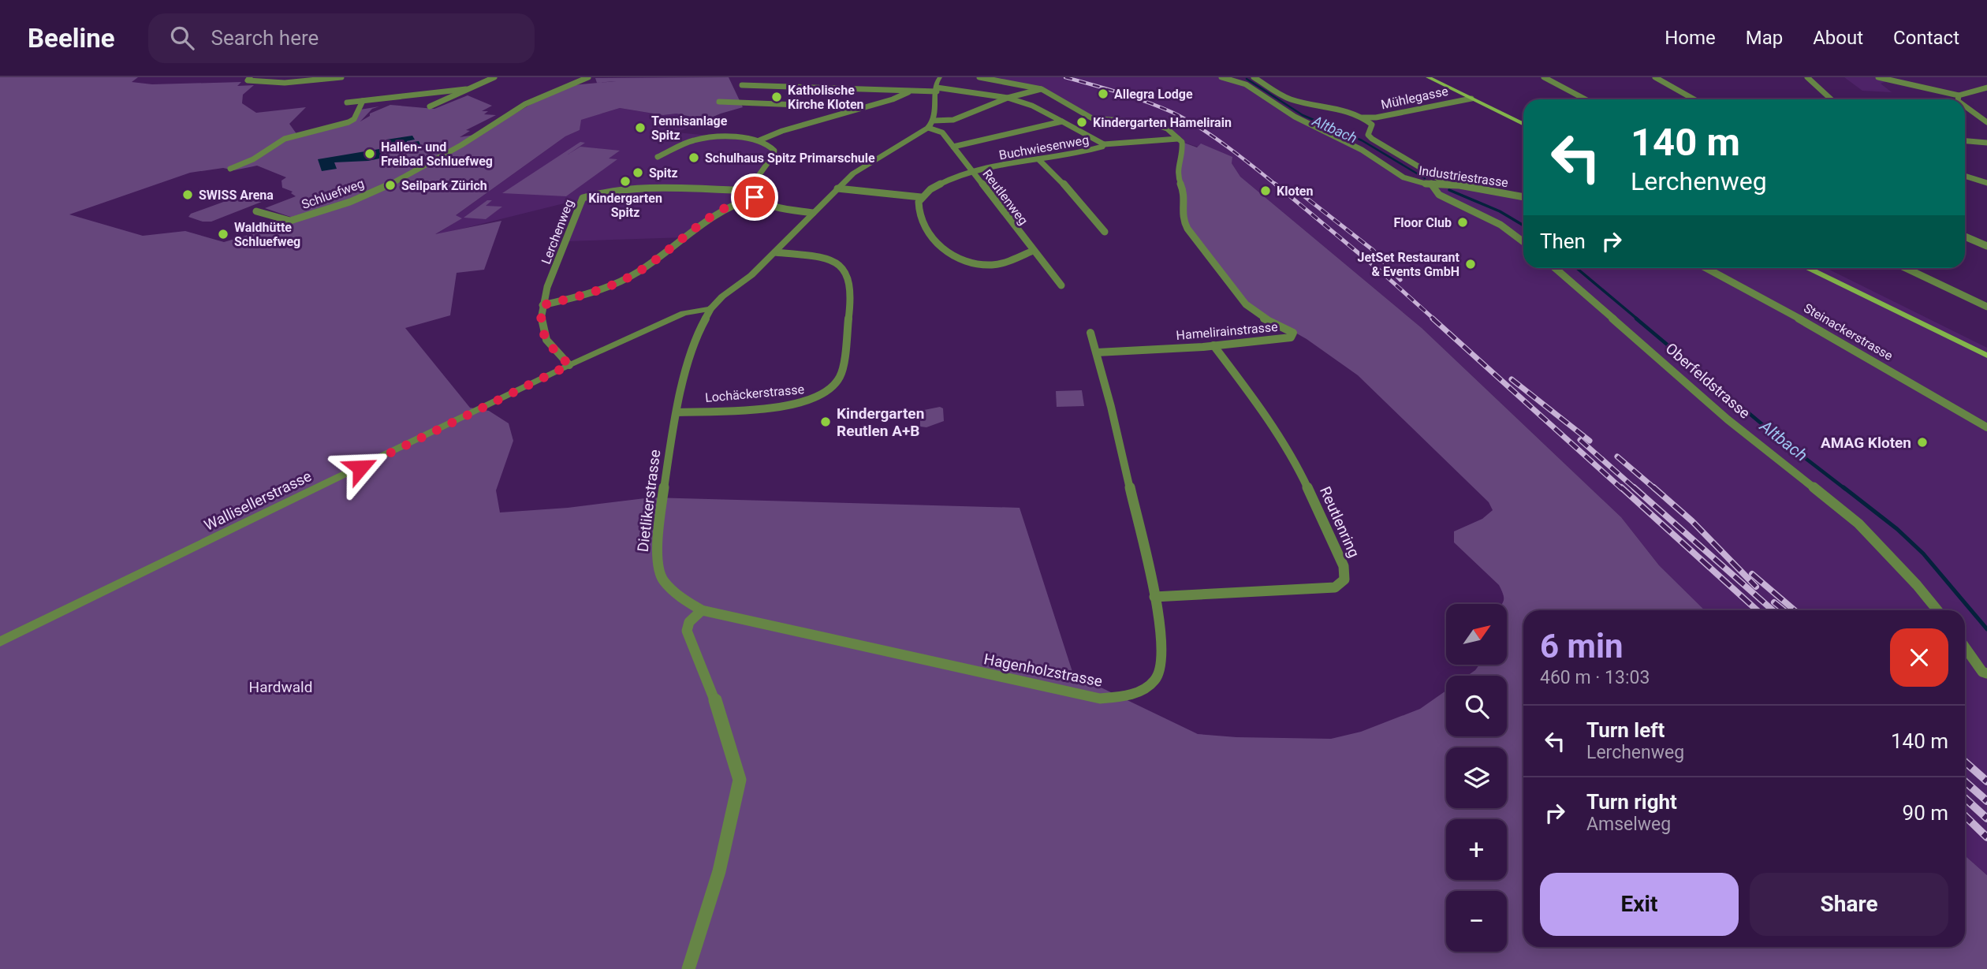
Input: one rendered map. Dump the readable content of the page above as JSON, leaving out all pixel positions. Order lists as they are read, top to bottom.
{
  "streets": {
    "street": [
      "Mühlegasse",
      "Buchwiesenweg",
      "Industriestrasse",
      "Schluefweg",
      "Reutlenweg",
      "Lerchenweg",
      "Hamelirainstrasse",
      "Steinackerstrasse",
      "Oberfeldstrasse",
      "Lochäckerstrasse",
      "Wallisellerstrasse",
      "Dietlikerstrasse",
      "Reutlenring",
      "Hagenholzstrasse"
    ]
  },
  "crossings": [
    ["Buchwiesenweg", "Reutlenweg"],
    ["Reutlenweg", "Dietlikerstrasse"],
    ["Lerchenweg", "Wallisellerstrasse"],
    ["Hamelirainstrasse", "Reutlenring"],
    ["Hamelirainstrasse", "Hagenholzstrasse"],
    ["Lochäckerstrasse", "Dietlikerstrasse"],
    ["Wallisellerstrasse", "Dietlikerstrasse"],
    ["Dietlikerstrasse", "Hagenholzstrasse"],
    ["Reutlenring", "Hagenholzstrasse"]
  ],
  "water": ["Altbach"],
  "parks": ["Hardwald"],
  "places": [
    "Allegra Lodge",
    "Katholische Kirche Kloten",
    "Kindergarten Hamelirain",
    "Tennisanlage Spitz",
    "Hallen- und Freibad Schluefweg",
    "Schulhaus Spitz Primarschule",
    "Spitz",
    "Kindergarten Spitz",
    "Seilpark Zürich",
    "Kloten",
    "SWISS Arena",
    "Floor Club",
    "Waldhütte Schluefweg",
    "JetSet Restaurant & Events GmbH",
    "Kindergarten Reutlen A+B",
    "AMAG Kloten"
  ],
  "north": "top right",
  "page": {
    "header": "Beeline",
    "search": "Search here",
    "nav": [
      "Home",
      "Map",
      "About",
      "Contact"
    ],
    "turn": ["140 m", "Lerchenweg"],
    "then": "Then",
    "map_buttons": ["+", "−"],
    "heading": ["6 min", "460 m · 13:03"],
    "list": [
      {
        "name": "Turn left",
        "note": "Lerchenweg",
        "value": "140 m"
      },
      {
        "name": "Turn right",
        "note": "Amselweg",
        "value": "90 m"
      }
    ],
    "buttons": ["Exit", "Share"]
  }
}
